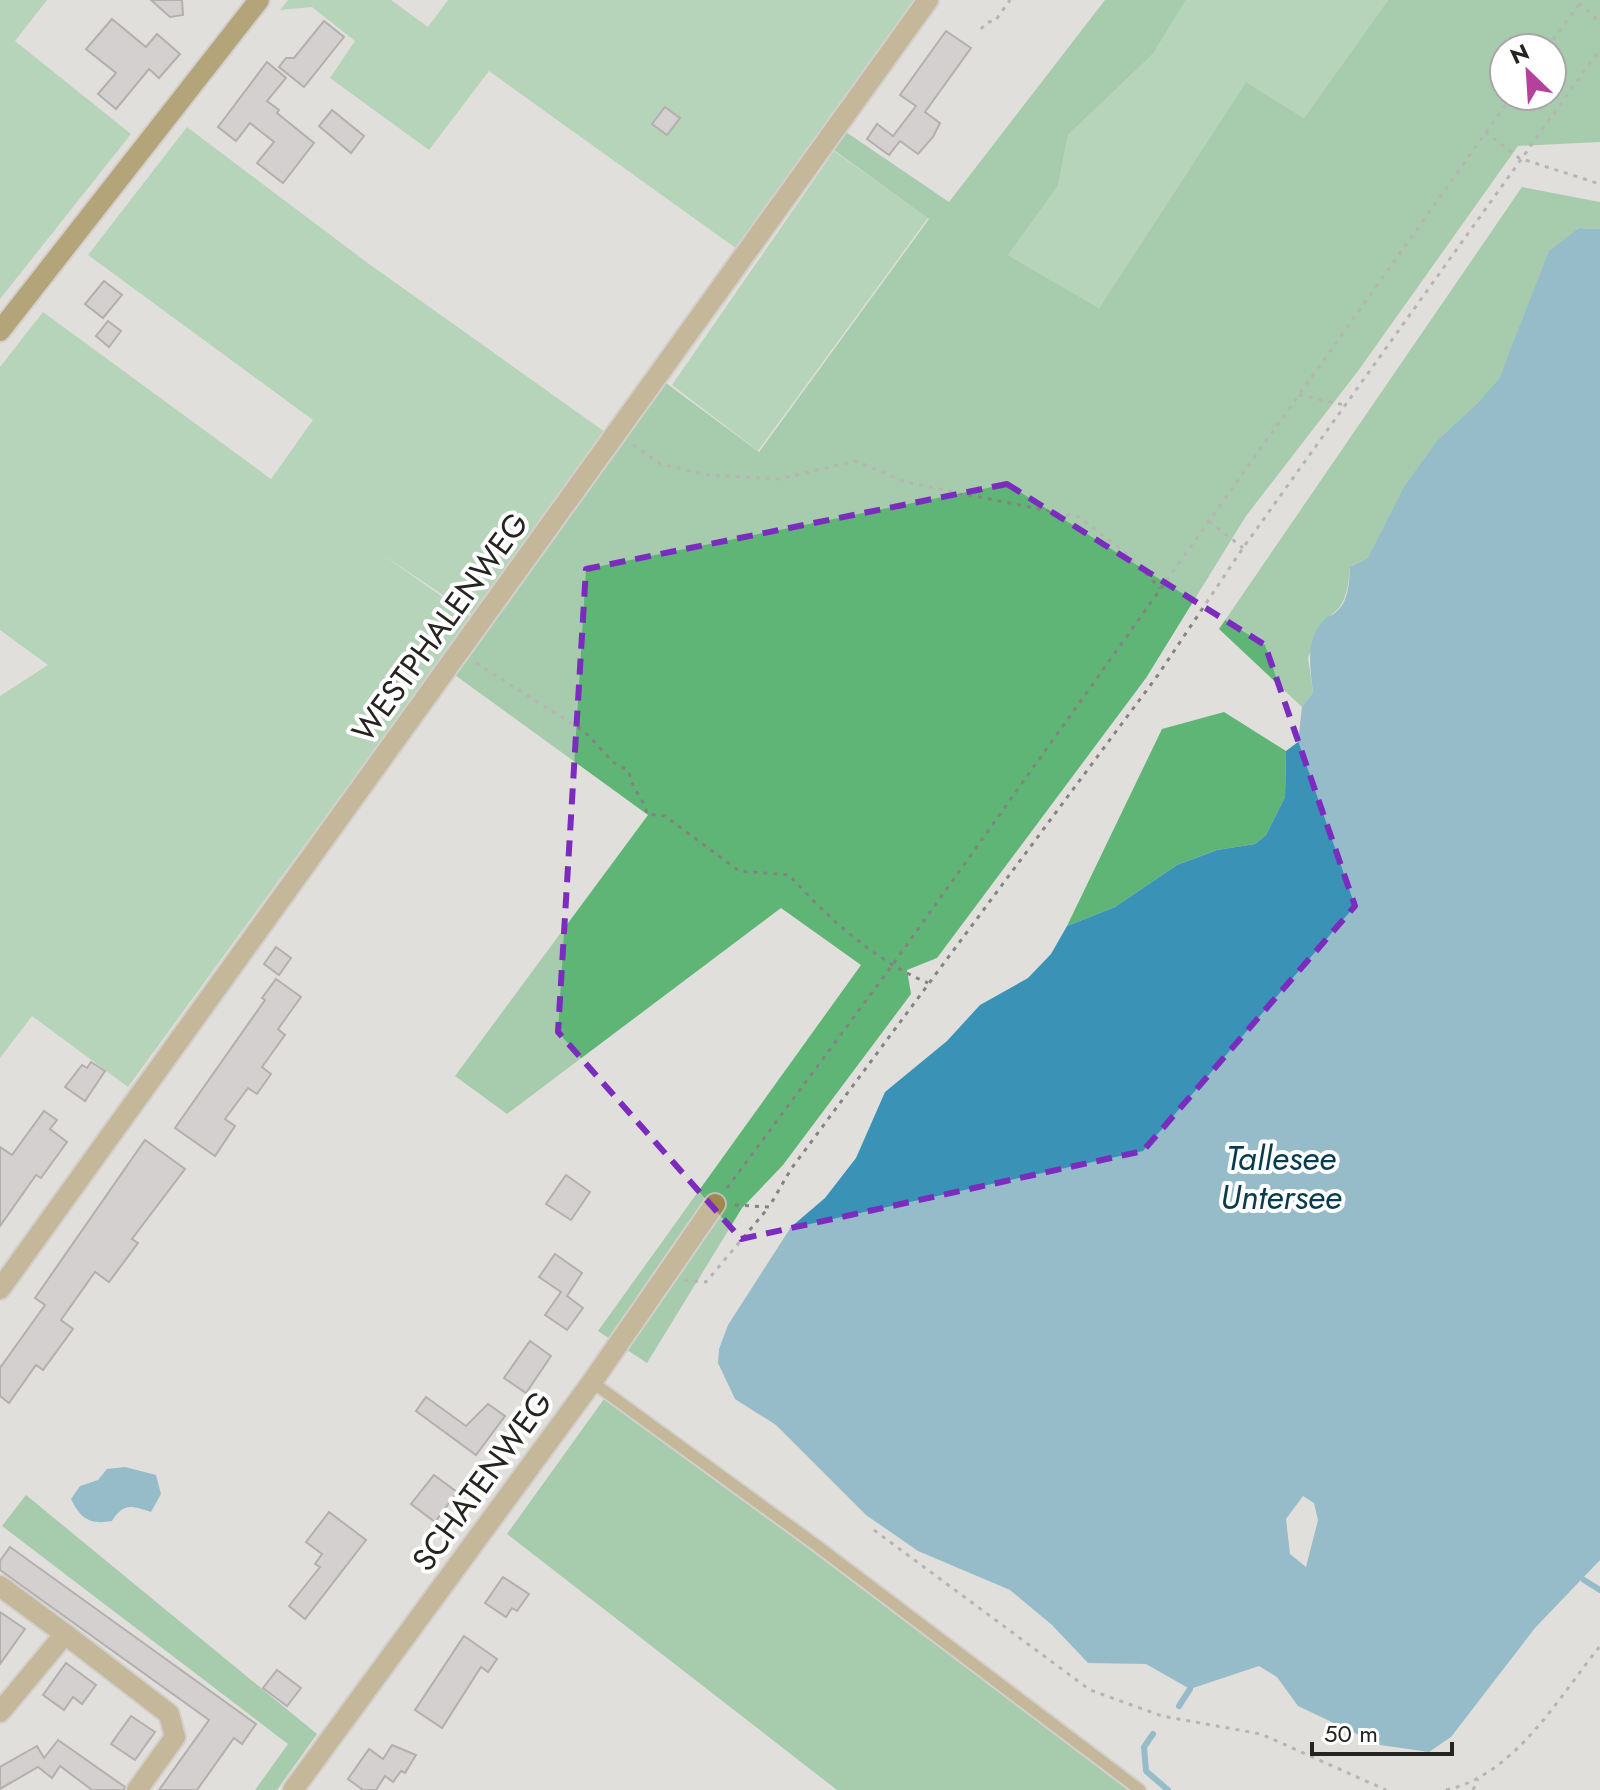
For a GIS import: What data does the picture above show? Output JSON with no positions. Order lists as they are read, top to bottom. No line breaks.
{"streets":{"street":["WESTPHALENWEG","SCHATENWEG"]},"water":["Tallesee Untersee"],"scale_bar":"50 m","north":"top left"}
